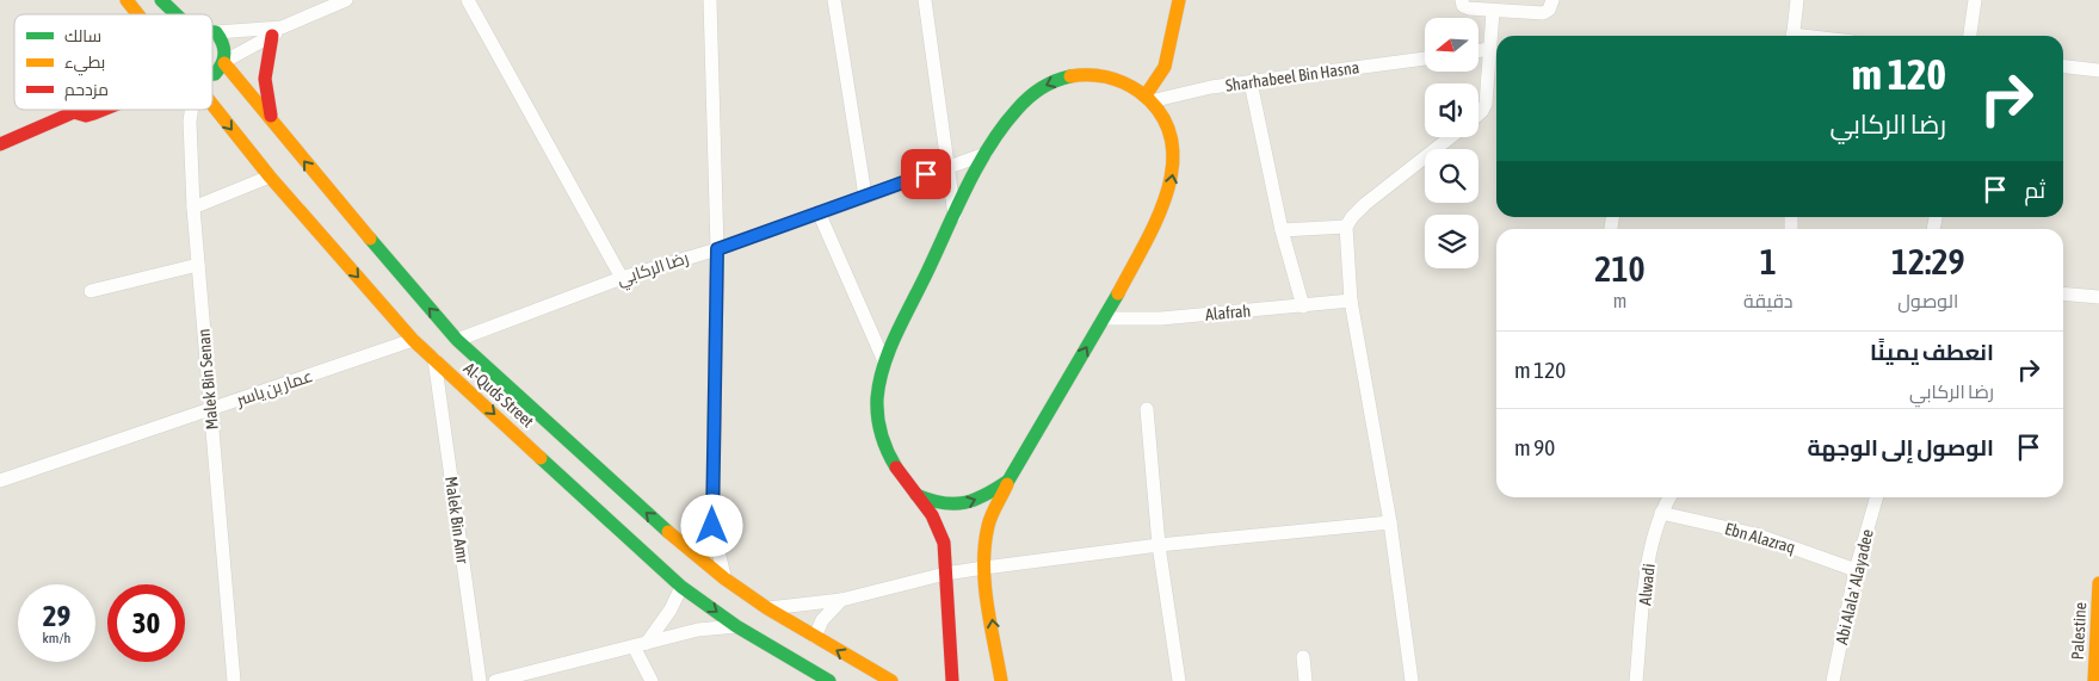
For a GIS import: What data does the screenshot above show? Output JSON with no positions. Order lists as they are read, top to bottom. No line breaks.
{"streets":{"main road":["Al-Quds Street","Palestine"],"street":["Sharhabeel Bin Hasna","رضا الركابي","Alafrah","Malek Bin Senan","عمار بن ياسر","Malek Bin Amr","Ebn Alazraq","Alwadi","Abi Alala' Alayadee"]},"crossings":[["Malek Bin Senan","عمار بن ياسر"],["عمار بن ياسر","Al-Quds Street"],["Al-Quds Street","Malek Bin Amr"],["Ebn Alazraq","Alwadi"],["Ebn Alazraq","Abi Alala' Alayadee"]],"legend":["سالك","بطيء","مزدحم"],"north":"left","page":{"turn":["120 m","رضا الركابي"],"then":"ثم","eta":["12:29","الوصول","1","دقيقة","210","m"],"list":[{"name":"انعطف يمينًا","note":"رضا الركابي","value":"120 m"},{"name":"الوصول إلى الوجهة","value":"90 m"}],"speed":"29 km/h","limit":"30"}}
